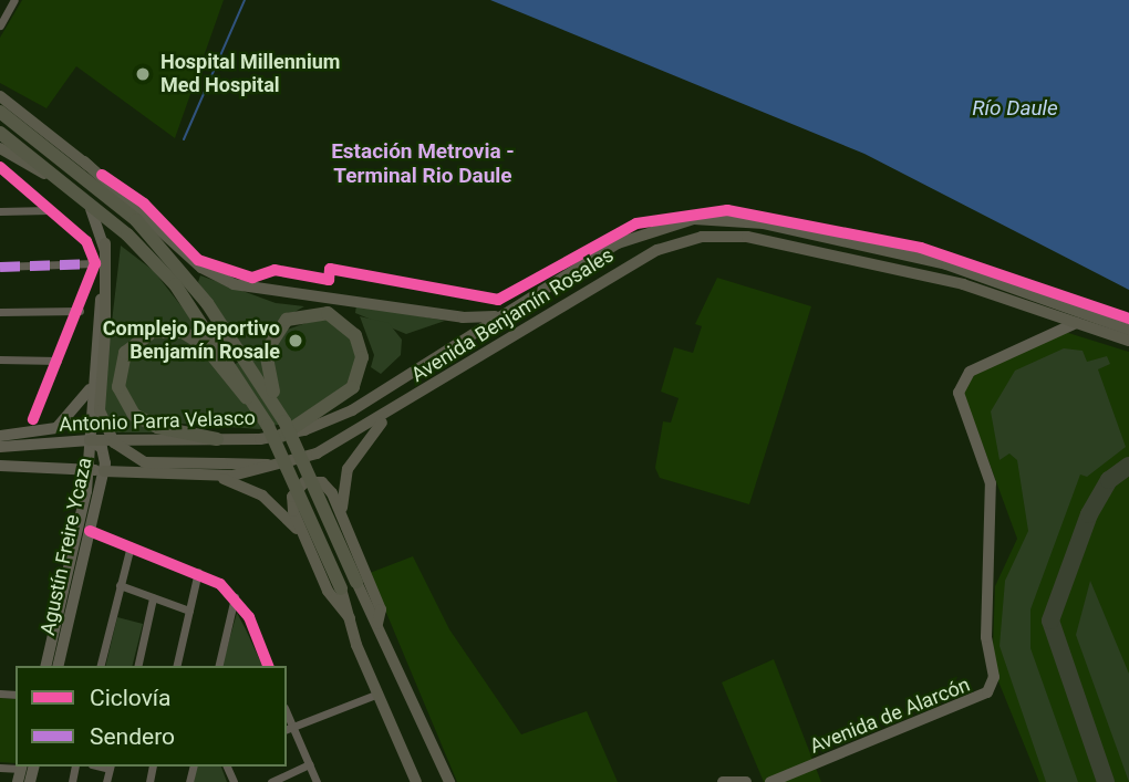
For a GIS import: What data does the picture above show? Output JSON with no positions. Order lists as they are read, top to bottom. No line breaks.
{"streets":{"main road":["Avenida Benjamín Rosales","Antonio Parra Velasco","Agustín Freire Ycaza","Avenida de Alarcón"]},"crossings":[["Avenida Benjamín Rosales","Antonio Parra Velasco"],["Avenida Benjamín Rosales","Avenida de Alarcón"],["Antonio Parra Velasco","Agustín Freire Ycaza"]],"districts":["Estación Metrovia - Terminal Rio Daule"],"water":["Río Daule"],"places":["Hospital Millennium Med Hospital","Complejo Deportivo Benjamín Rosale"],"legend":["Ciclovía","Sendero"]}
